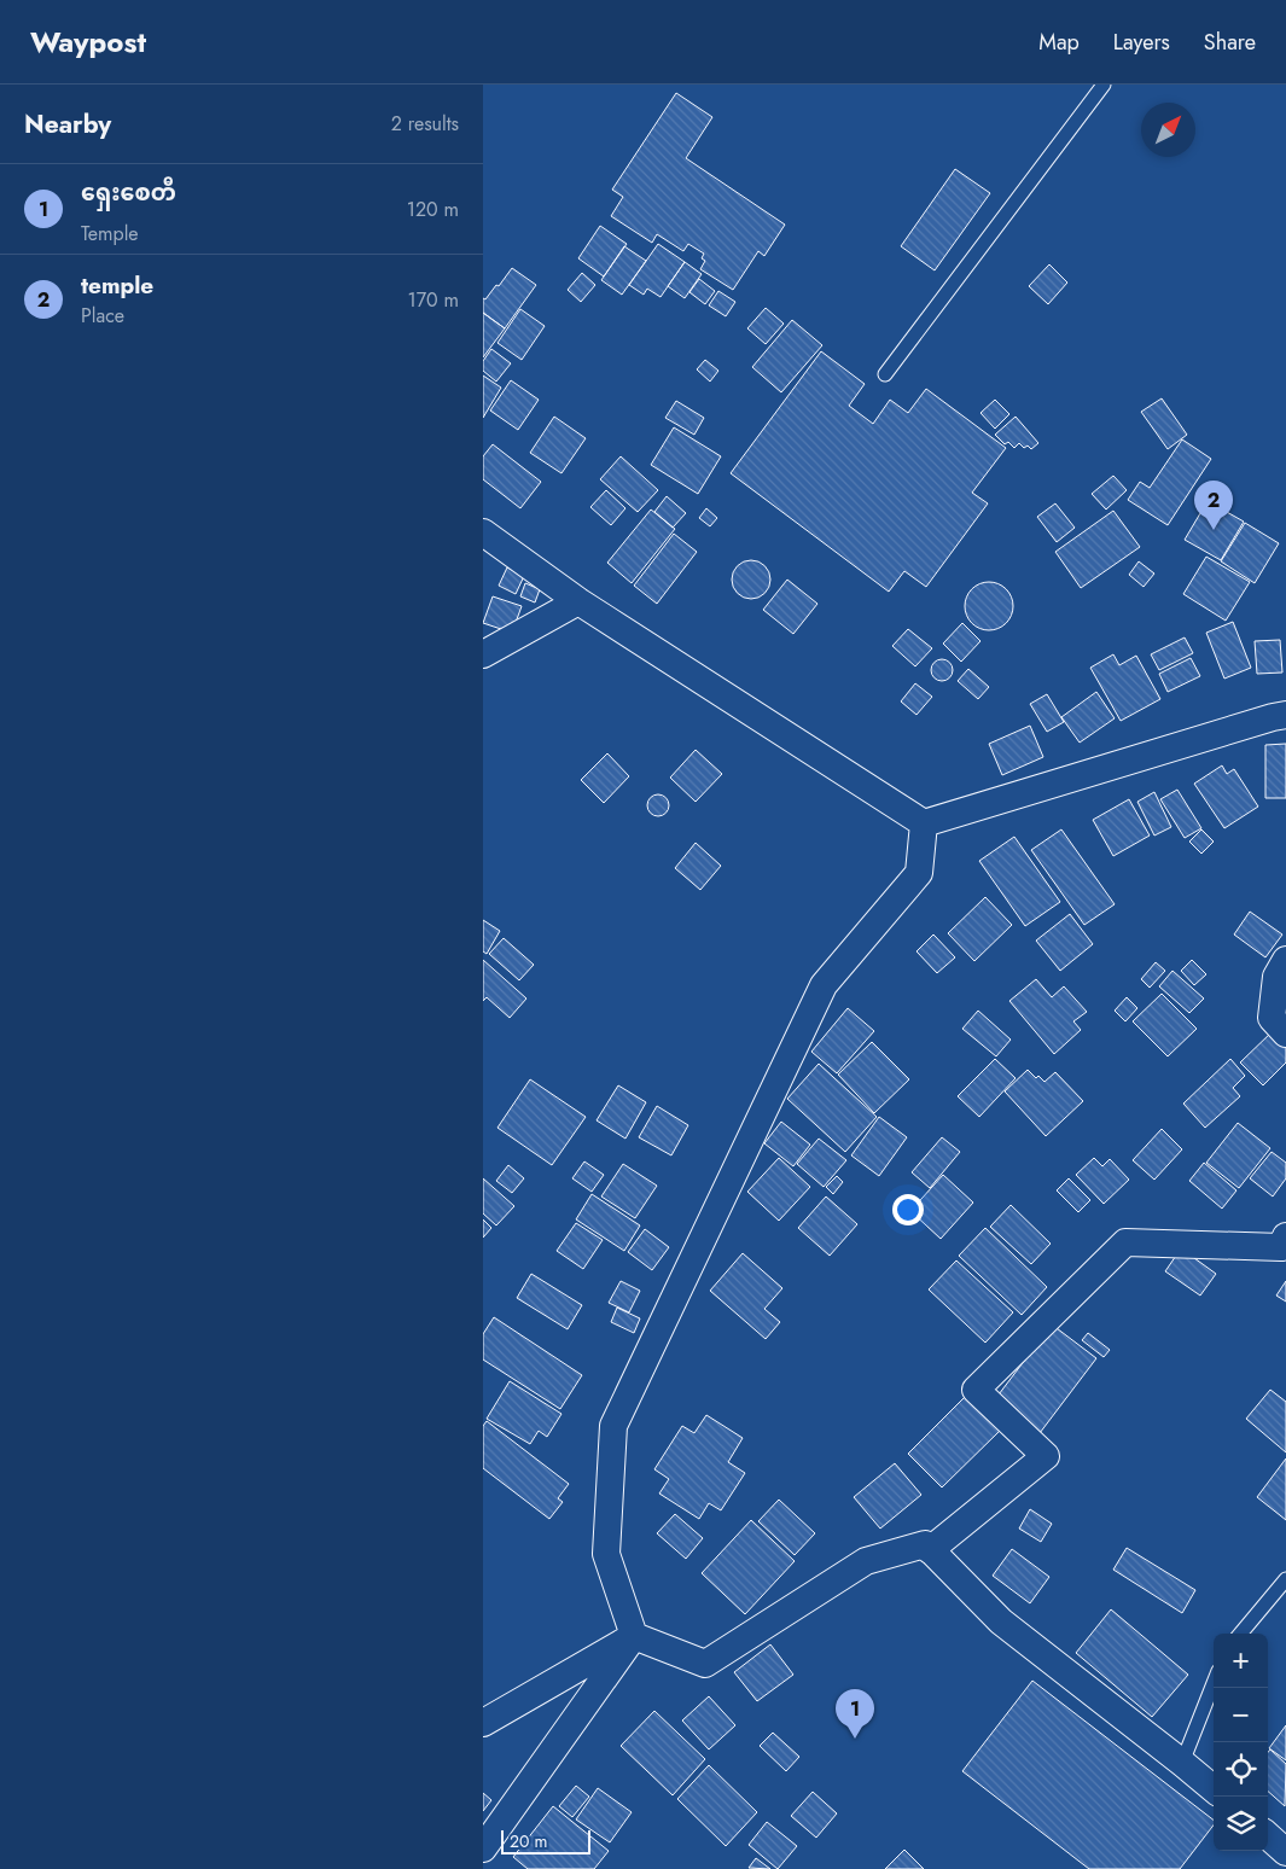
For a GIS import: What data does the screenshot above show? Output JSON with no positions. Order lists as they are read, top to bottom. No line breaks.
{"scale_bar":"20 m","north":"top right","page":{"header":"Waypost","nav":["Map","Layers","Share"],"heading":["Nearby","2 results"],"list":[{"mark":"1","name":"ရှေးစေတီ","note":"Temple","value":"120 m"},{"mark":"2","name":"temple","note":"Place","value":"170 m"}],"pins":["2","1"],"map_buttons":["+","−"],"scale":"20 m"}}
